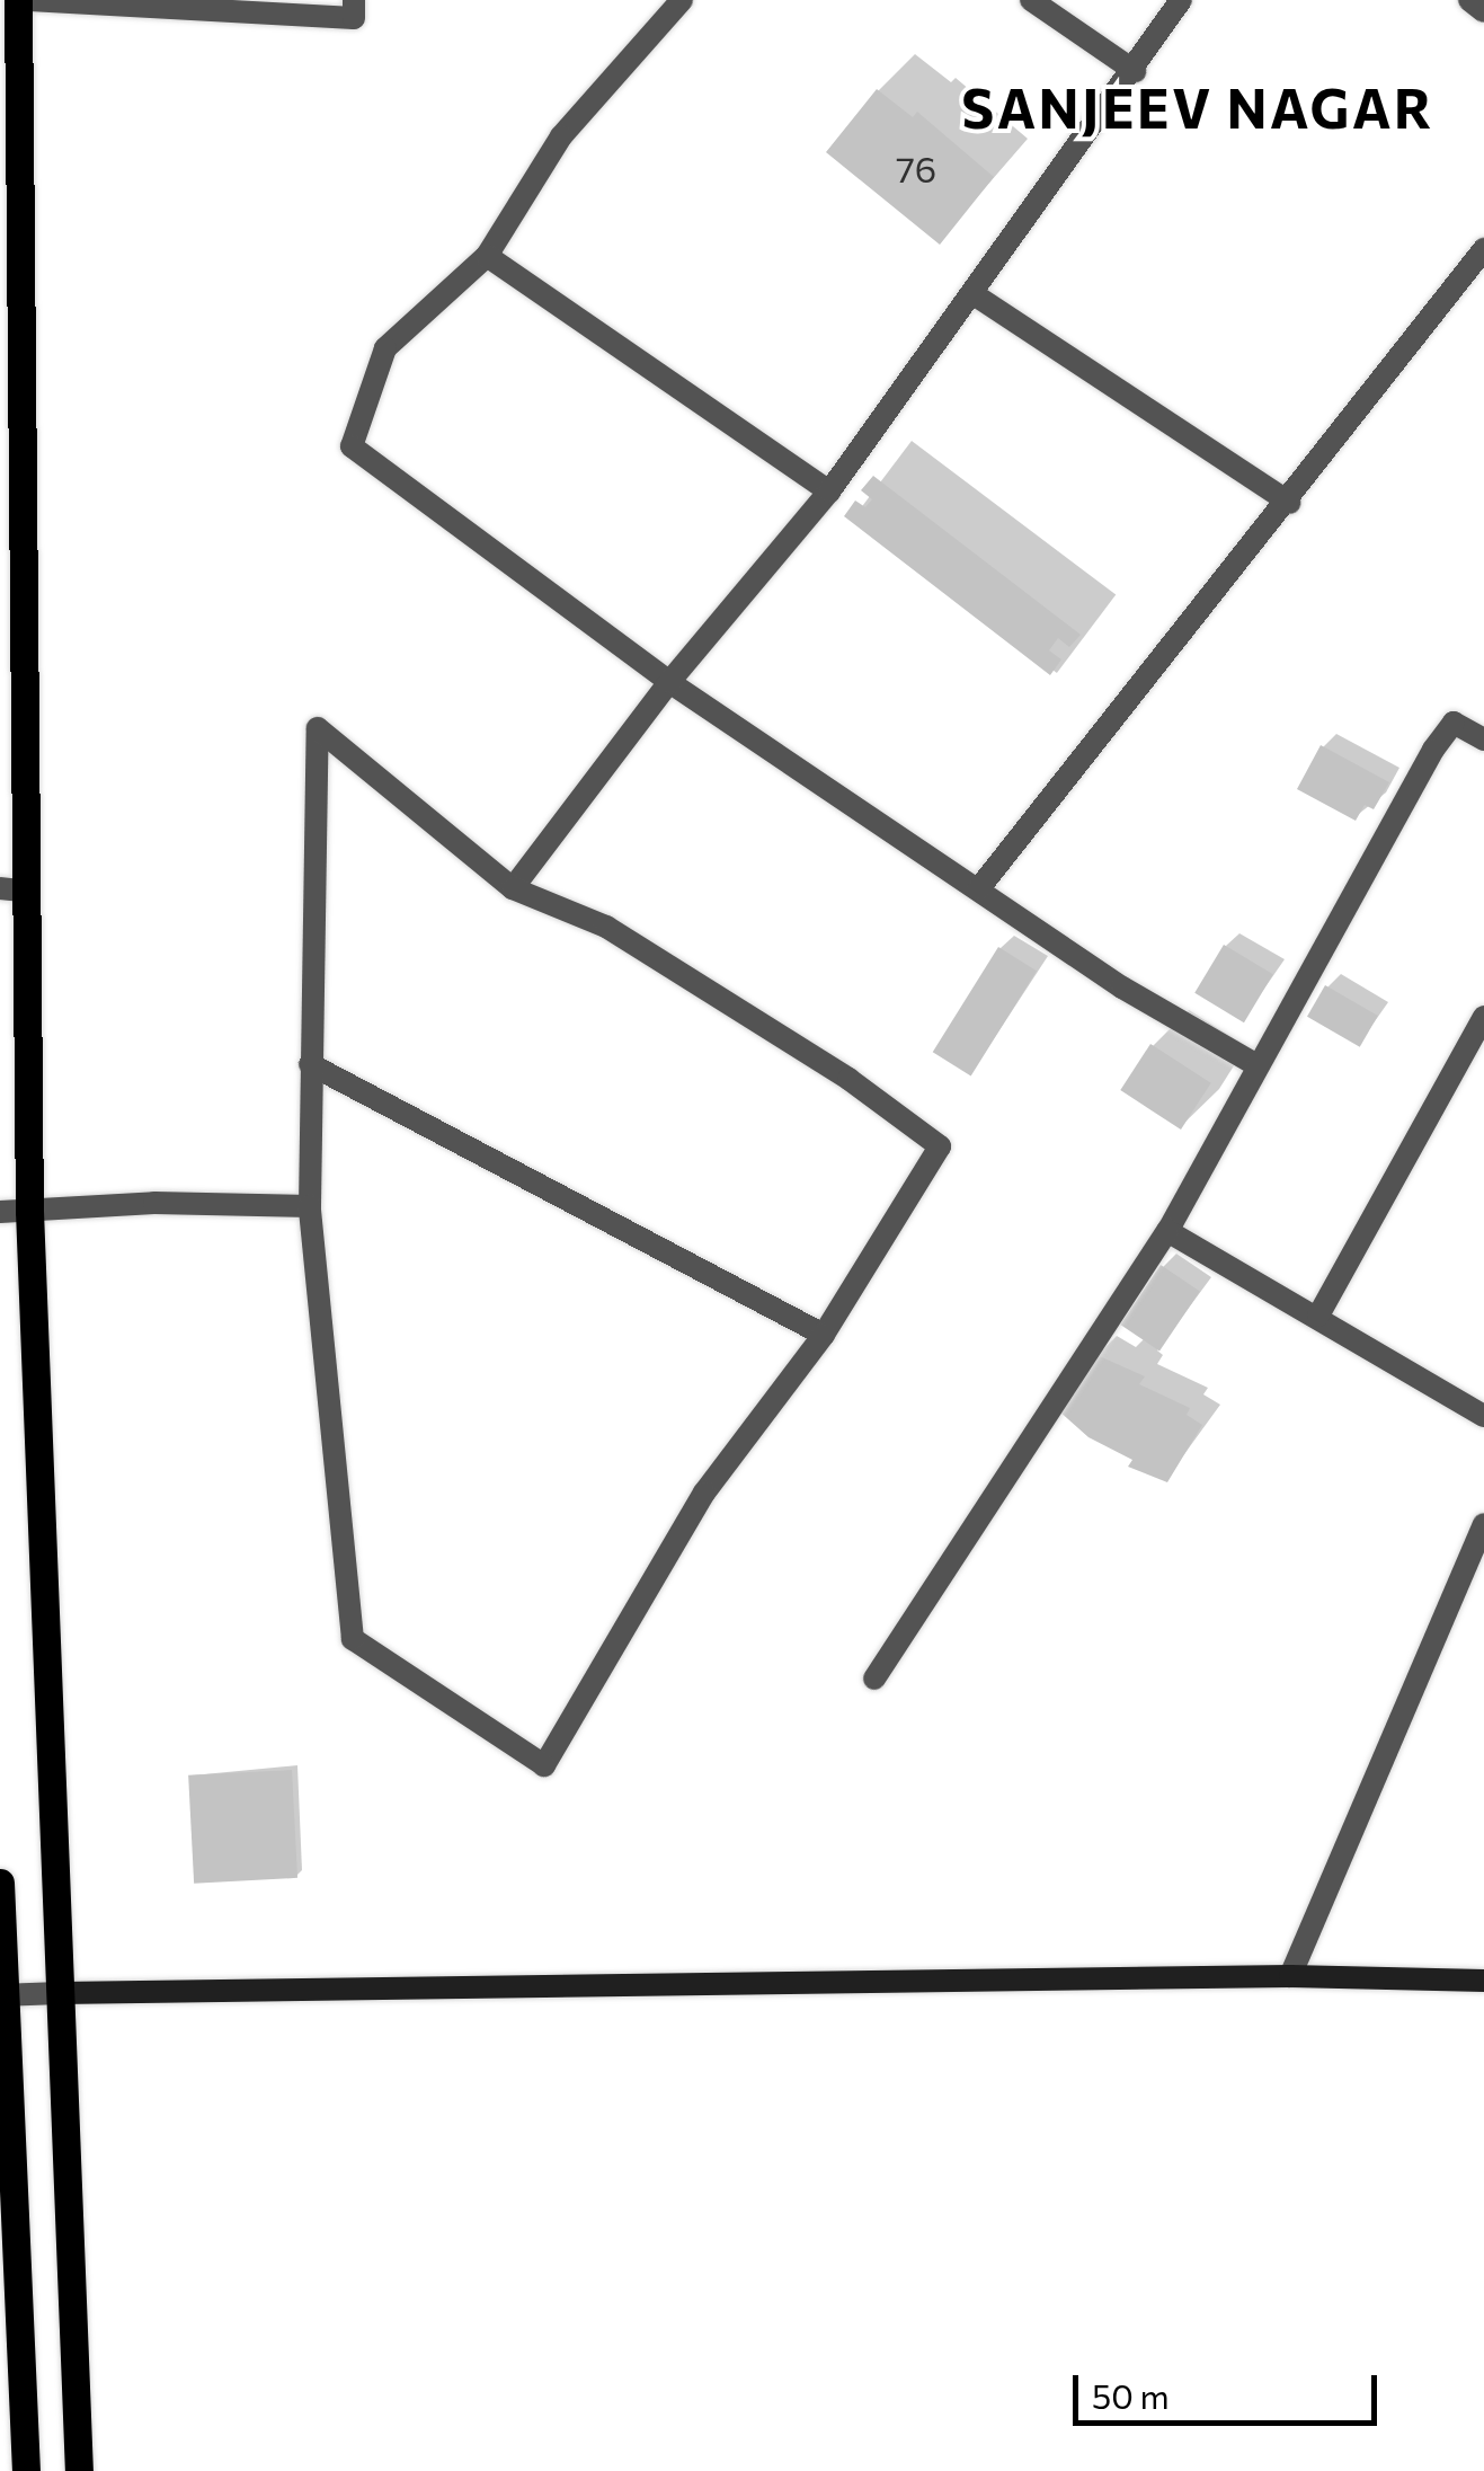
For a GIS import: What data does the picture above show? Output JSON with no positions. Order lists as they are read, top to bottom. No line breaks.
{"districts":["SANJEEV NAGAR"],"house_numbers":["76"],"scale_bar":"50 m"}
